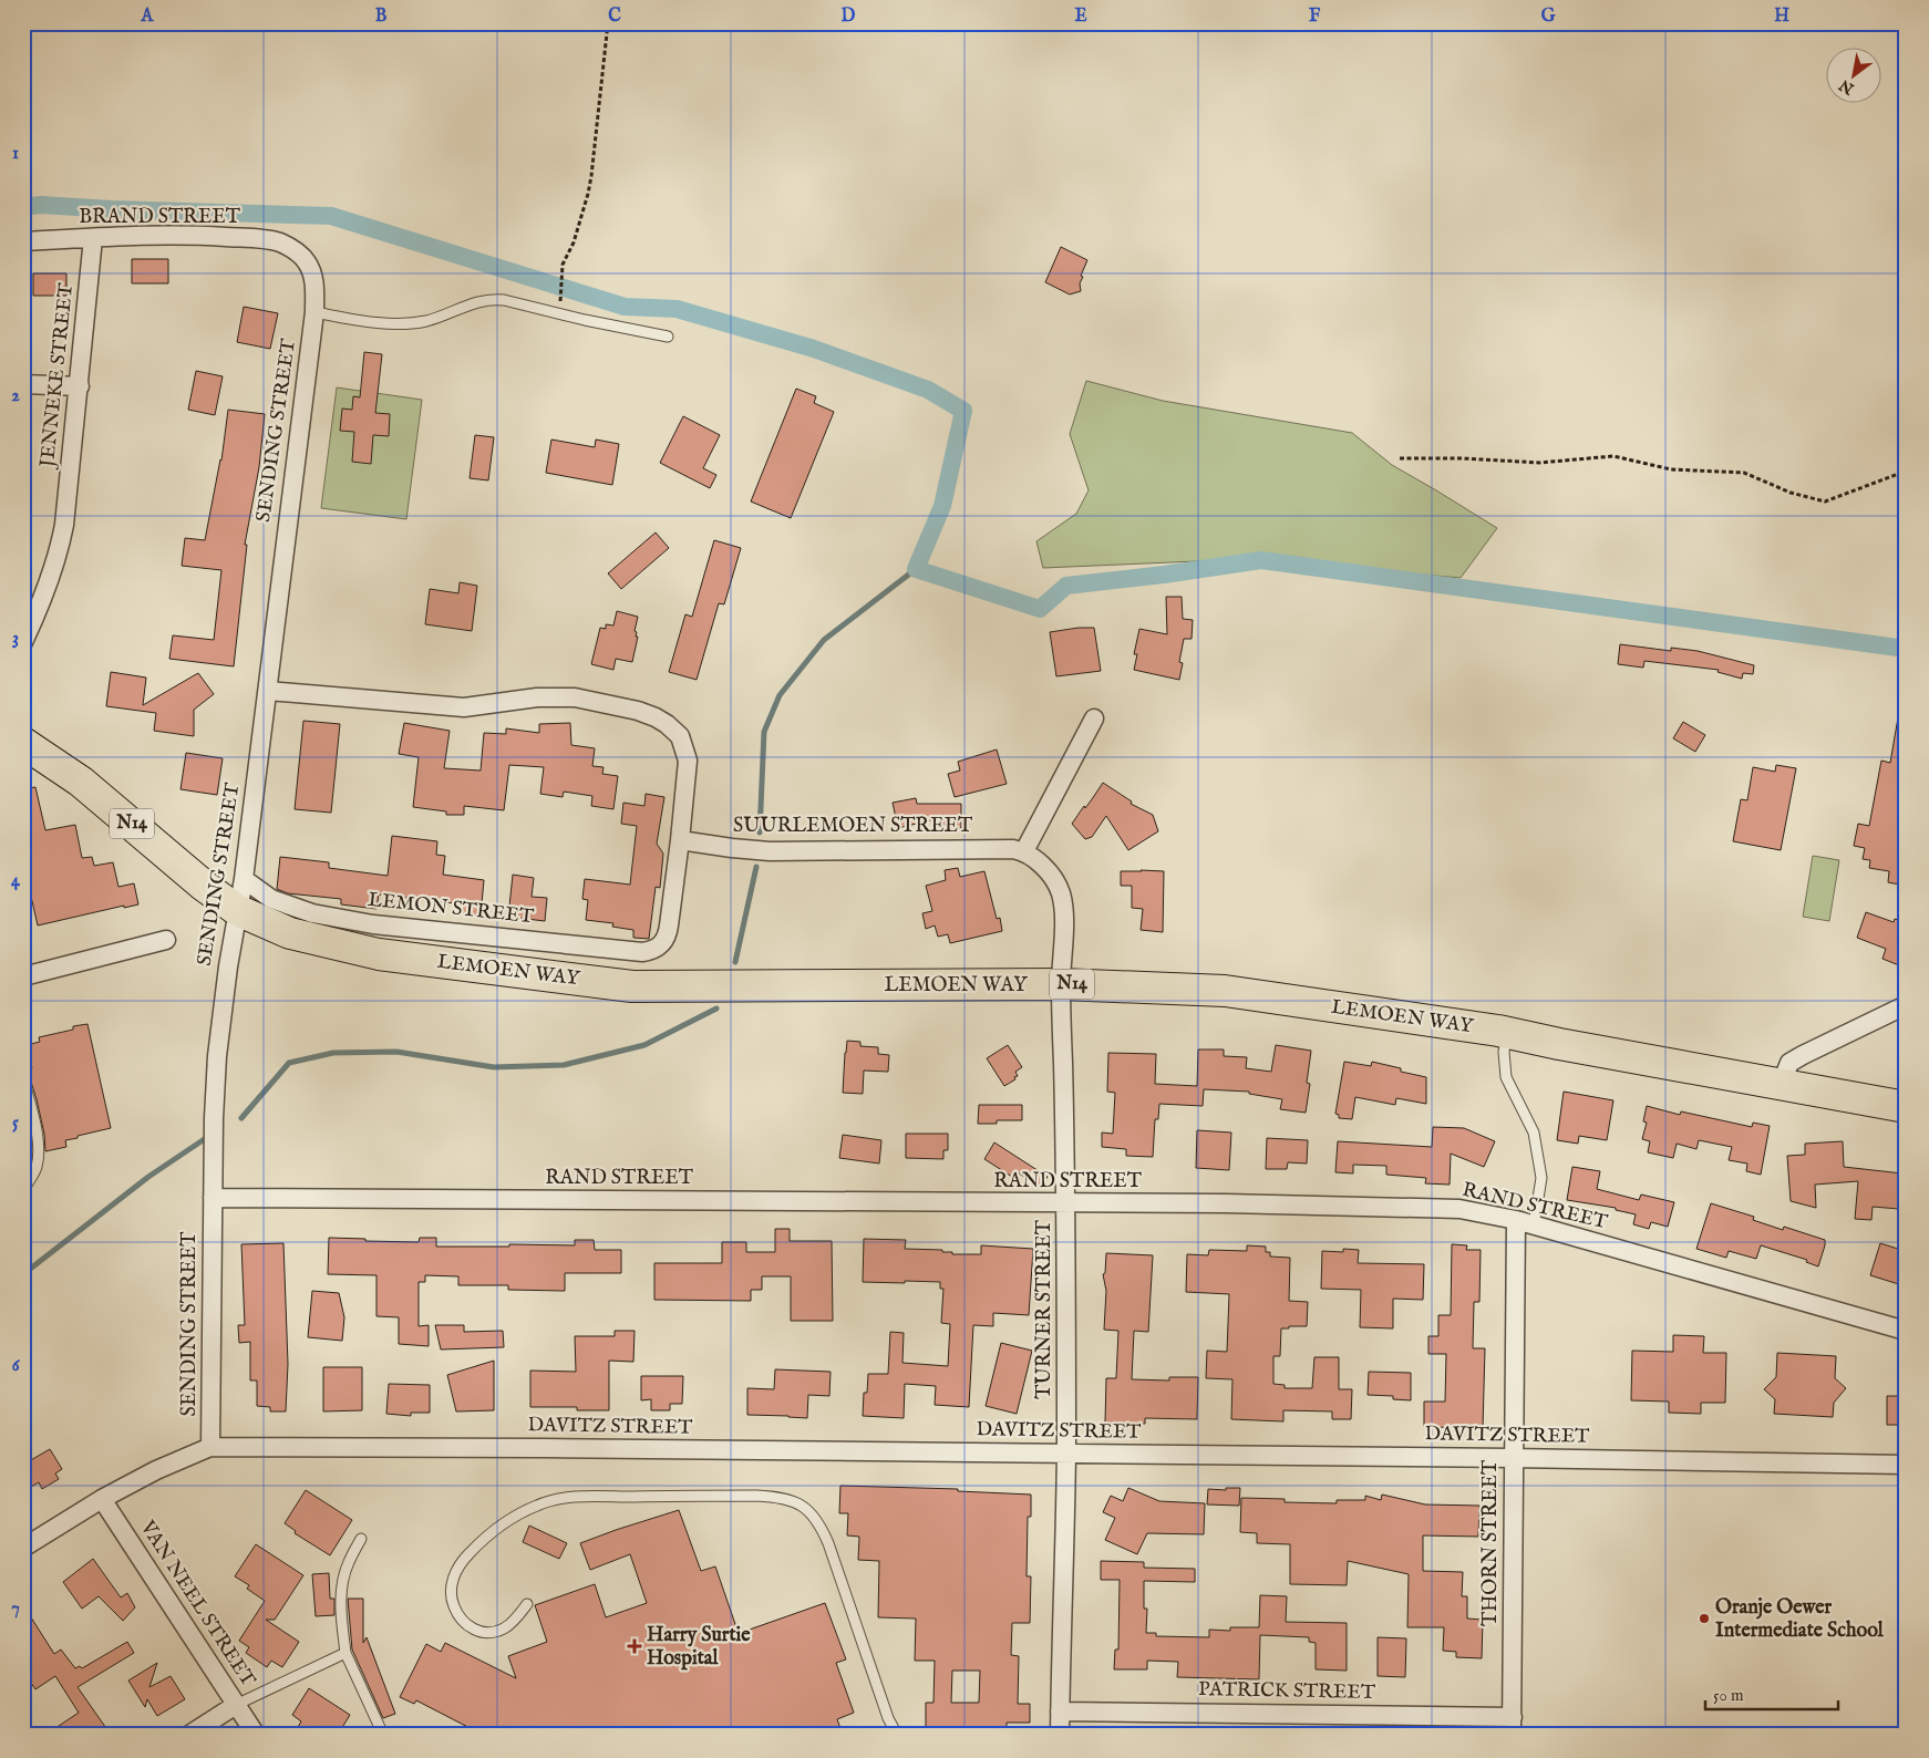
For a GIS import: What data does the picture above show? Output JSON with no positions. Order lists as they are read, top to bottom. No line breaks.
{"streets":{"highway":["N14","LEMOEN WAY"],"street":["BRAND STREET","JENNEKE STREET","SENDING STREET","SUURLEMOEN STREET","LEMON STREET","RAND STREET","TURNER STREET","DAVITZ STREET","THORN STREET","VAN NEEL STREET","PATRICK STREET"]},"crossings":[["BRAND STREET","JENNEKE STREET"],["BRAND STREET","SENDING STREET"],["SENDING STREET","N14"],["SENDING STREET","LEMON STREET"],["SENDING STREET","LEMOEN WAY"],["SENDING STREET","RAND STREET"],["SENDING STREET","DAVITZ STREET"],["N14","LEMOEN WAY"],["SUURLEMOEN STREET","LEMON STREET"],["LEMOEN WAY","TURNER STREET"],["RAND STREET","TURNER STREET"],["RAND STREET","THORN STREET"],["TURNER STREET","DAVITZ STREET"],["TURNER STREET","PATRICK STREET"],["DAVITZ STREET","THORN STREET"],["THORN STREET","PATRICK STREET"]],"places":{"other":["Oranje Oewer Intermediate School"],"health":["Harry Surtie Hospital"]},"scale_bar":"50 m","north":"bottom left","grid":{"columns":["A","B","C","D","E","F","G","H"],"rows":["1","2","3","4","5","6","7"]}}
